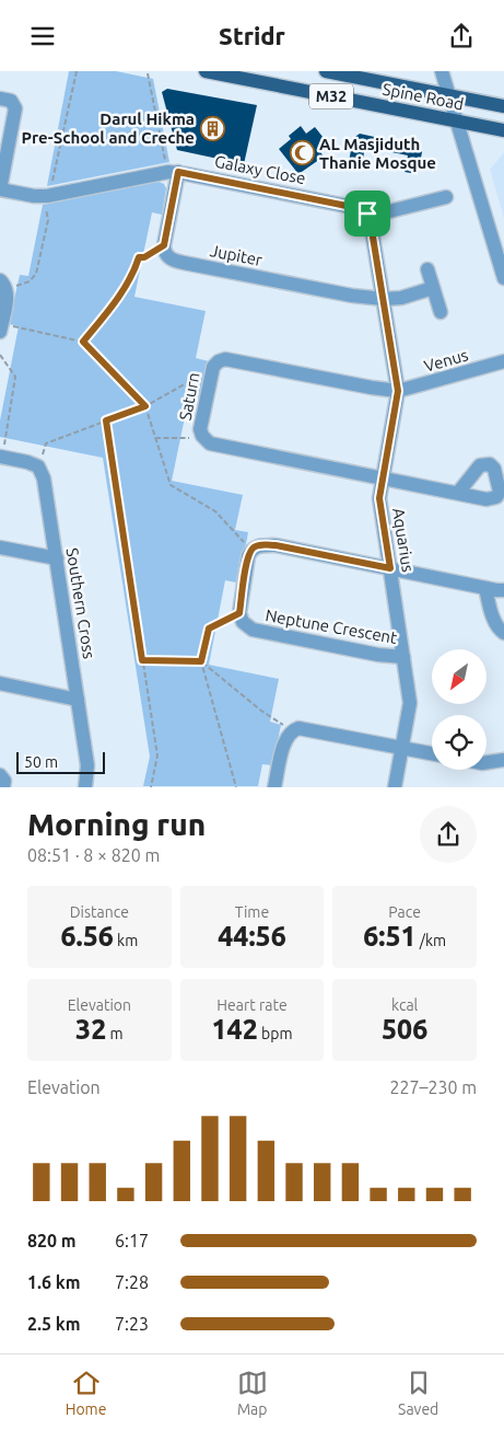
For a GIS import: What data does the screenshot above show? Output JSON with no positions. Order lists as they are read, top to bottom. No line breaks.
{"streets":{"main road":["M32","Spine Road"],"street":["Galaxy Close","Jupiter","Venus","Saturn","Aquarius","Southern Cross","Neptune Crescent"]},"crossings":[["Galaxy Close","Aquarius"],["Jupiter","Aquarius"],["Venus","Saturn"],["Venus","Aquarius"],["Saturn","Aquarius"],["Aquarius","Neptune Crescent"]],"places":{"building":["Darul Hikma Pre-School and Creche"],"mosque":["AL Masjiduth Thanie Mosque"]},"scale_bar":"50 m","north":"bottom left","page":{"header":"Stridr","scale":"50 m","heading":["Morning run","08:51 · 8 × 820 m"],"stats":[["Distance","6.56 km"],["Time","44:56"],["Pace","6:51 /km"],["Elevation","32 m"],["Heart rate","142 bpm"],["kcal","506"]],"chart":["Elevation","227–230 m"],"list":[{"name":"820 m","note":"6:17"},{"name":"1.6 km","note":"7:28"},{"name":"2.5 km","note":"7:23"}],"tabs":["Home","Map","Saved"]}}
